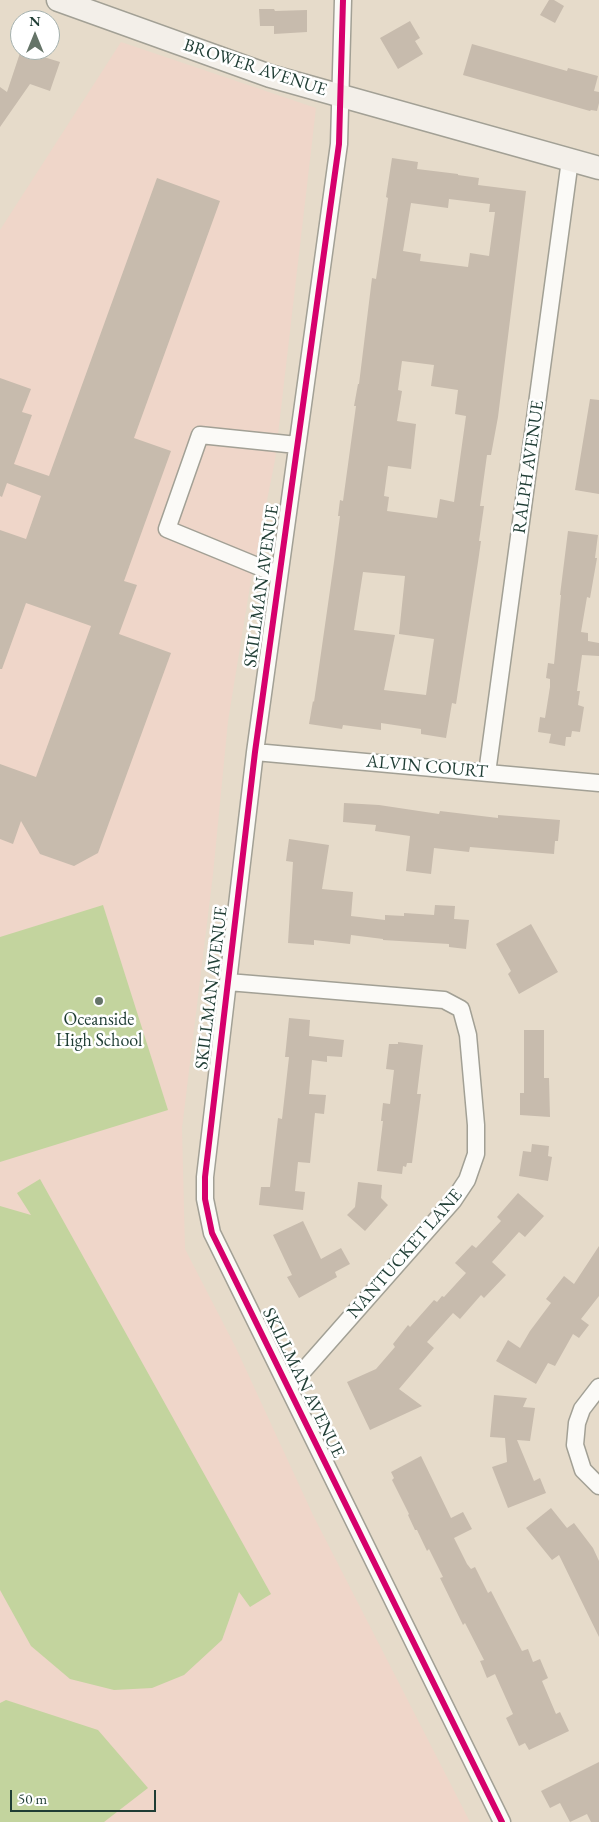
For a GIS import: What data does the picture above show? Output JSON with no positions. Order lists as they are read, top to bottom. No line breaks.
{"streets":{"main road":["BROWER AVENUE"],"street":["RALPH AVENUE","SKILLMAN AVENUE","ALVIN COURT","NANTUCKET LANE"]},"crossings":[["BROWER AVENUE","RALPH AVENUE"],["BROWER AVENUE","SKILLMAN AVENUE"],["RALPH AVENUE","ALVIN COURT"],["SKILLMAN AVENUE","ALVIN COURT"],["SKILLMAN AVENUE","NANTUCKET LANE"]],"places":["Oceanside High School"],"scale_bar":"50 m","north":"top"}
